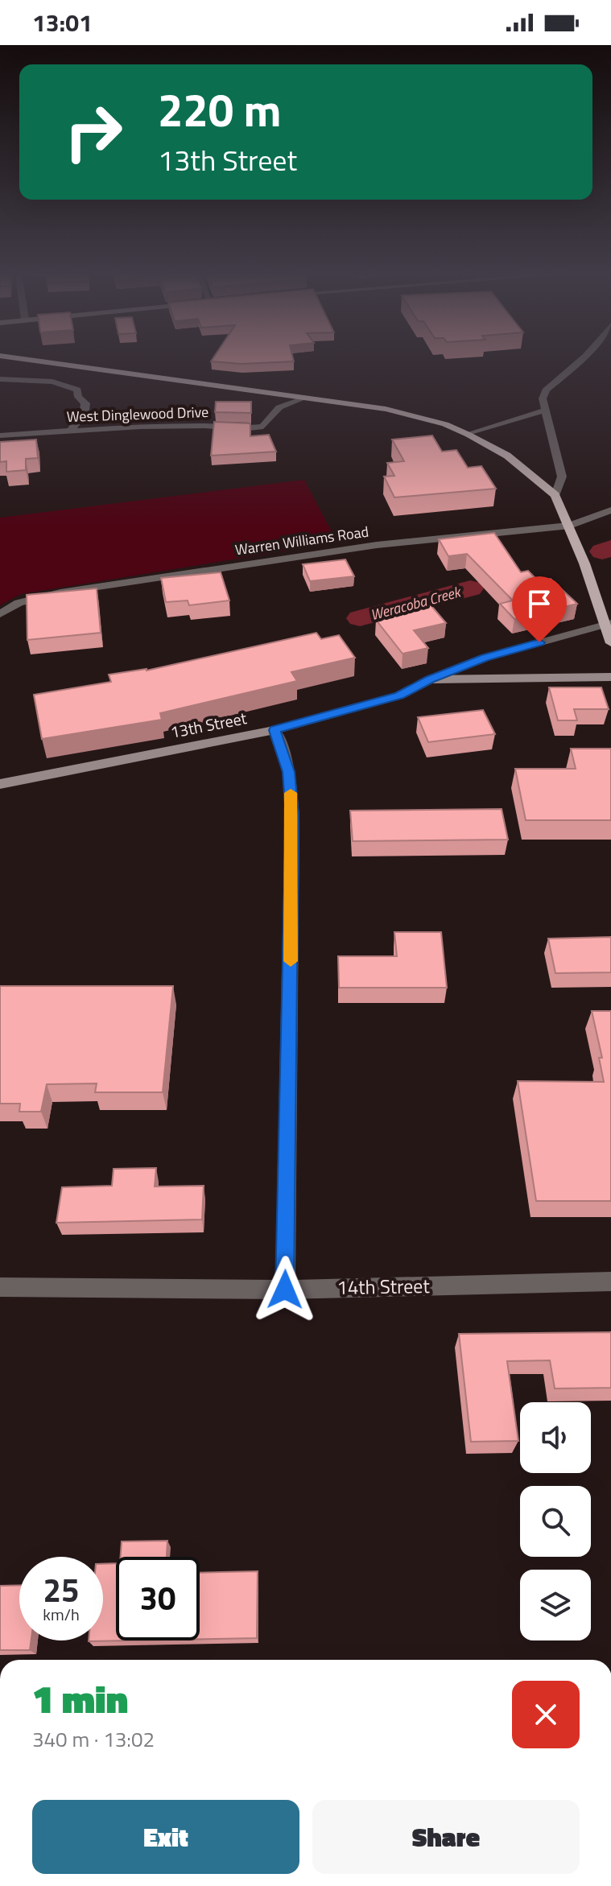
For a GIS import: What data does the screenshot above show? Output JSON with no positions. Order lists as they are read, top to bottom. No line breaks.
{"streets":{"main road":["13th Street"],"street":["West Dinglewood Drive","Warren Williams Road","14th Street"]},"water":["Weracoba Creek"],"page":{"status":"13:01","turn":["220 m","13th Street"],"speed":"25 km/h","limit":"30","heading":["1 min","340 m · 13:02"],"buttons":["Exit","Share"]}}
